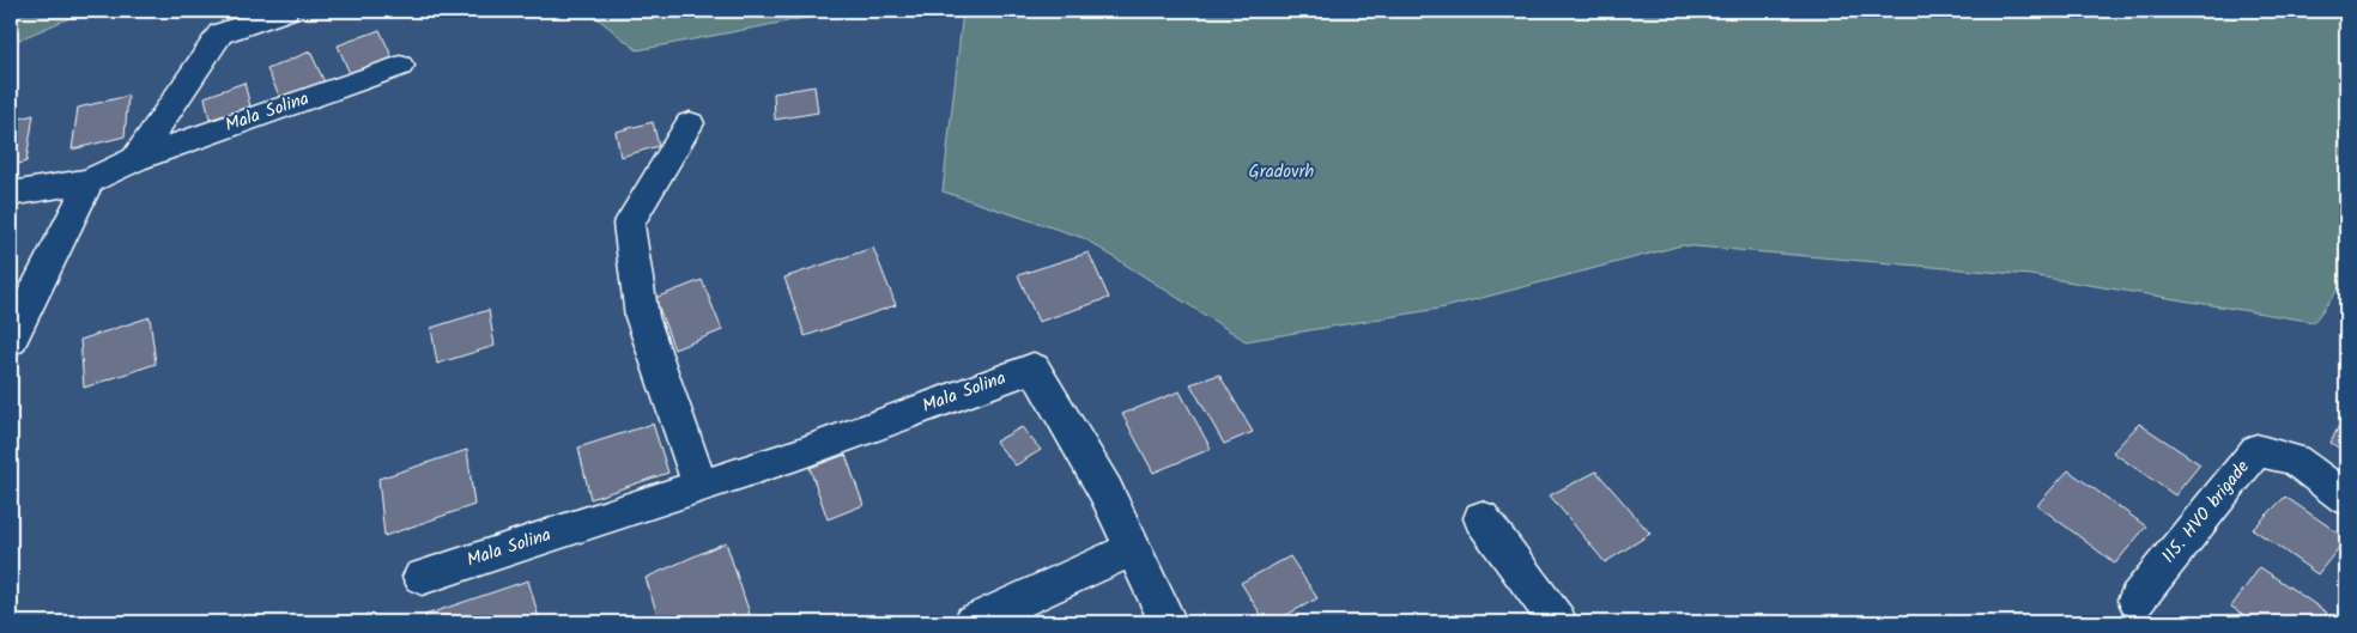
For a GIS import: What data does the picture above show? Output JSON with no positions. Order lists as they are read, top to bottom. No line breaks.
{"streets":{"street":["Mala Solina","115. HVO brigade"]},"parks":["Gradovrh"]}
